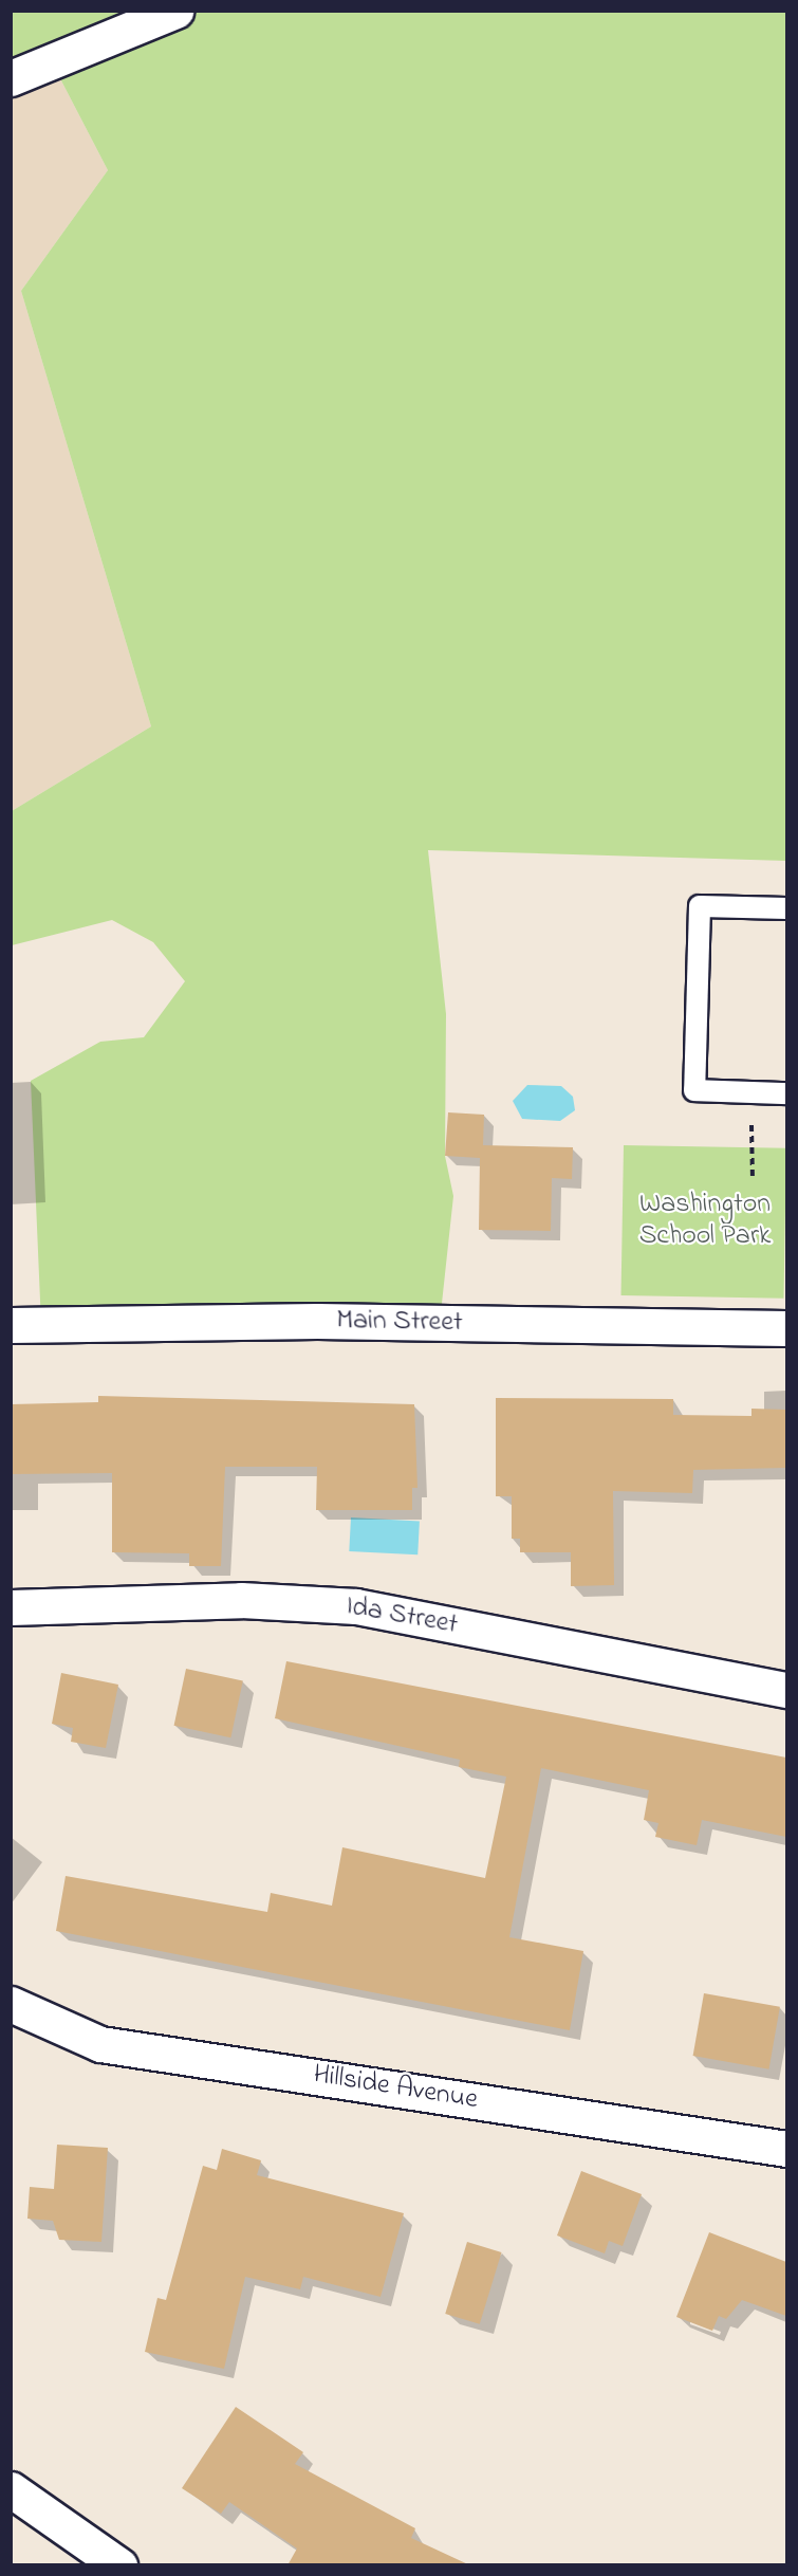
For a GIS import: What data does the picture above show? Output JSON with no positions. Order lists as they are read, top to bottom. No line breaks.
{"streets":{"street":["Main Street","Ida Street","Hillside Avenue"]},"parks":["Washington School Park"]}
